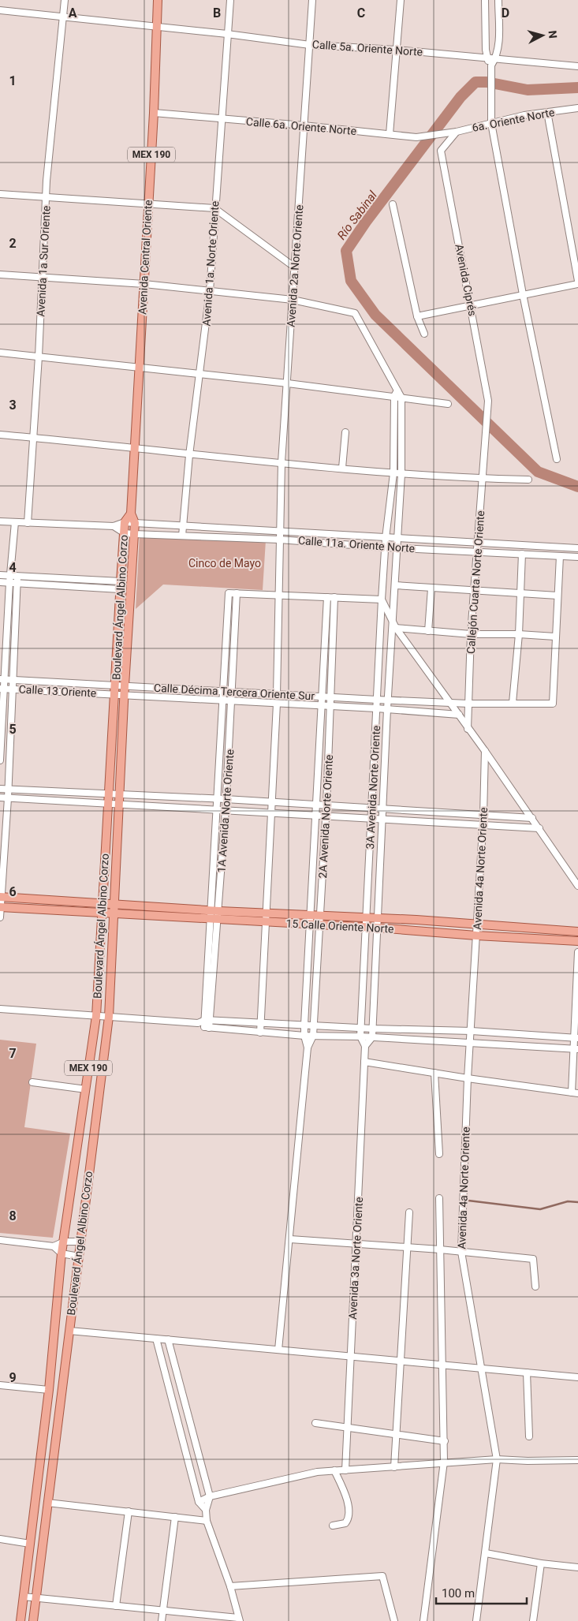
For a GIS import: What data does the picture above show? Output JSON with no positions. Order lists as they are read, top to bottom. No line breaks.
{"streets":{"main road":["MEX 190","Avenida Central Oriente","Boulevard Ángel Albino Corzo","15 Calle Oriente Norte"],"street":["Calle 5a. Oriente Norte","6a. Oriente Norte","Calle 6a. Oriente Norte","Avenida 1a Sur Oriente","Avenida 1a. Norte Oriente","Avenida 2a Norte Oriente","Avenida Ciprés","Calle 11a. Oriente Norte","Callejón Cuarta Norte Oriente","Calle 13 Oriente","Calle Décima Tercera Oriente Sur","3A Avenida Norte Oriente","1A Avenida Norte Oriente","2A Avenida Norte Oriente","Avenida 4a Norte Oriente","Avenida 3a Norte Oriente"]},"crossings":[["Calle 5a. Oriente Norte","Avenida Central Oriente"],["Calle 5a. Oriente Norte","Avenida 1a Sur Oriente"],["Calle 5a. Oriente Norte","Avenida 1a. Norte Oriente"],["Calle 5a. Oriente Norte","Avenida 2a Norte Oriente"],["6a. Oriente Norte","Calle 6a. Oriente Norte"],["6a. Oriente Norte","Avenida Ciprés"],["Calle 6a. Oriente Norte","Avenida Central Oriente"],["Calle 6a. Oriente Norte","Avenida 1a. Norte Oriente"],["Calle 6a. Oriente Norte","Avenida 2a Norte Oriente"],["Avenida Central Oriente","Boulevard Ángel Albino Corzo"],["Avenida 1a. Norte Oriente","Calle 11a. Oriente Norte"],["Avenida 2a Norte Oriente","Calle 11a. Oriente Norte"],["Avenida 2a Norte Oriente","Calle Décima Tercera Oriente Sur"],["Avenida Ciprés","Callejón Cuarta Norte Oriente"],["Calle 11a. Oriente Norte","Callejón Cuarta Norte Oriente"],["Calle 11a. Oriente Norte","Boulevard Ángel Albino Corzo"],["Calle 11a. Oriente Norte","3A Avenida Norte Oriente"],["Callejón Cuarta Norte Oriente","Calle Décima Tercera Oriente Sur"],["Boulevard Ángel Albino Corzo","Calle 13 Oriente"],["Boulevard Ángel Albino Corzo","Calle Décima Tercera Oriente Sur"],["Boulevard Ángel Albino Corzo","15 Calle Oriente Norte"],["Calle 13 Oriente","Calle Décima Tercera Oriente Sur"],["Calle Décima Tercera Oriente Sur","3A Avenida Norte Oriente"],["Calle Décima Tercera Oriente Sur","1A Avenida Norte Oriente"],["Calle Décima Tercera Oriente Sur","2A Avenida Norte Oriente"],["3A Avenida Norte Oriente","15 Calle Oriente Norte"],["3A Avenida Norte Oriente","Avenida 3a Norte Oriente"],["1A Avenida Norte Oriente","15 Calle Oriente Norte"],["2A Avenida Norte Oriente","15 Calle Oriente Norte"],["Avenida 4a Norte Oriente","15 Calle Oriente Norte"]],"water":["Río Sabinal"],"parks":["Cinco de Mayo"],"scale_bar":"100 m","north":"right","grid":{"columns":["A","B","C","D"],"rows":["1","2","3","4","5","6","7","8","9"]}}
